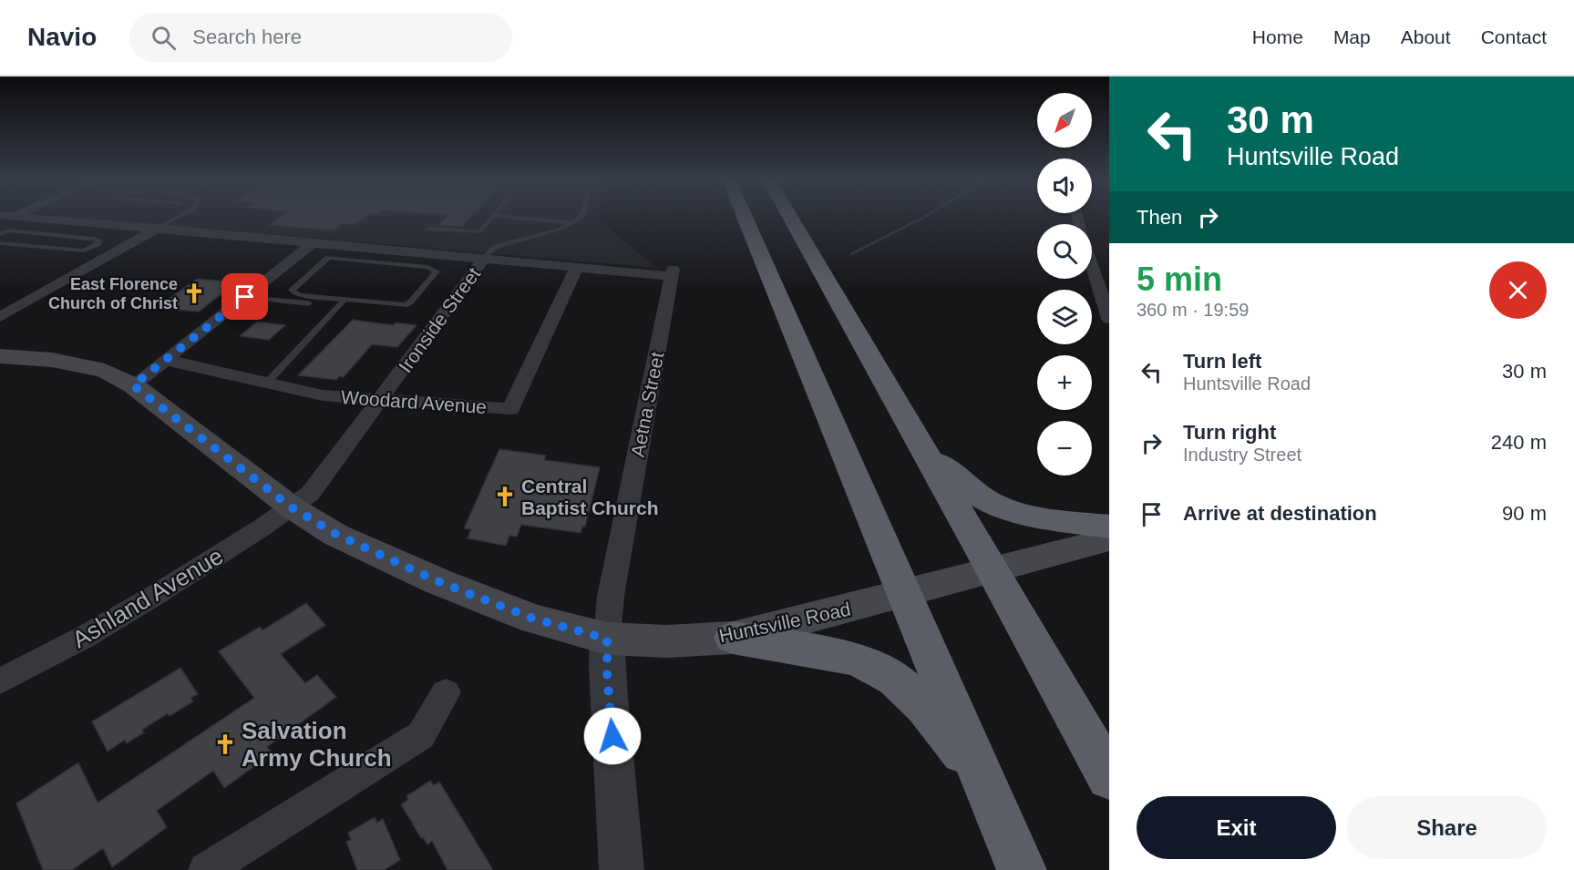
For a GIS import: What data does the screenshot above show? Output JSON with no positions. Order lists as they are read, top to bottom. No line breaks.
{"streets":{"main road":["Huntsville Road"],"street":["Ironside Street","Woodard Avenue","Aetna Street","Ashland Avenue"]},"crossings":[["Ironside Street","Woodard Avenue"],["Ironside Street","Ashland Avenue"],["Ironside Street","Huntsville Road"],["Woodard Avenue","Aetna Street"],["Aetna Street","Huntsville Road"],["Ashland Avenue","Huntsville Road"]],"places":{"church":["East Florence Church of Christ","Central Baptist Church","Salvation Army Church"]},"north":"bottom left","page":{"header":"Navio","search":"Search here","nav":["Home","Map","About","Contact"],"turn":["30 m","Huntsville Road"],"map_buttons":["+","−"],"then":"Then","heading":["5 min","360 m · 19:59"],"list":[{"name":"Turn left","note":"Huntsville Road","value":"30 m"},{"name":"Turn right","note":"Industry Street","value":"240 m"},{"name":"Arrive at destination","value":"90 m"}],"buttons":["Exit","Share"]}}
